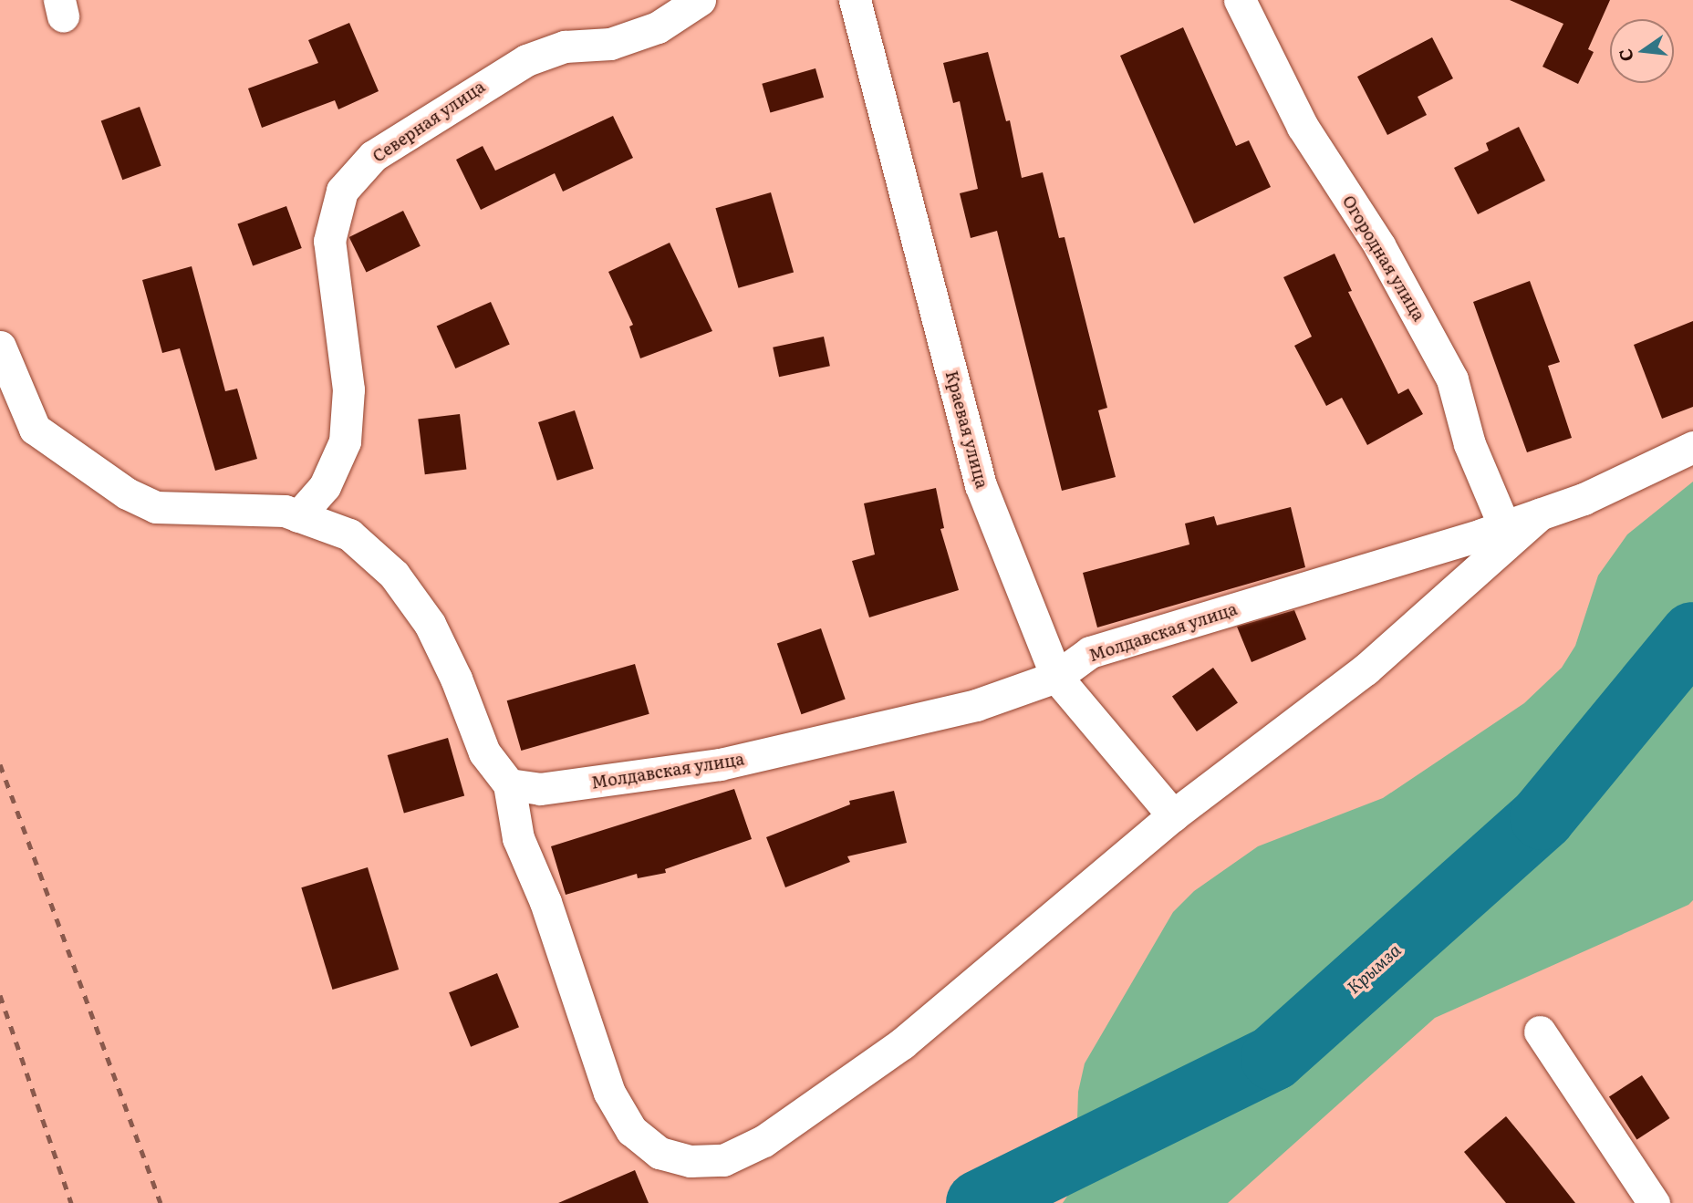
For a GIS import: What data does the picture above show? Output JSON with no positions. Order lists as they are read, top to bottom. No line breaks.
{"streets":{"street":["Северная улица","Огородная улица","Краевая улица","Молдавская улица"]},"crossings":[["Огородная улица","Молдавская улица"],["Краевая улица","Молдавская улица"]],"water":["Крымза"],"north":"left"}
